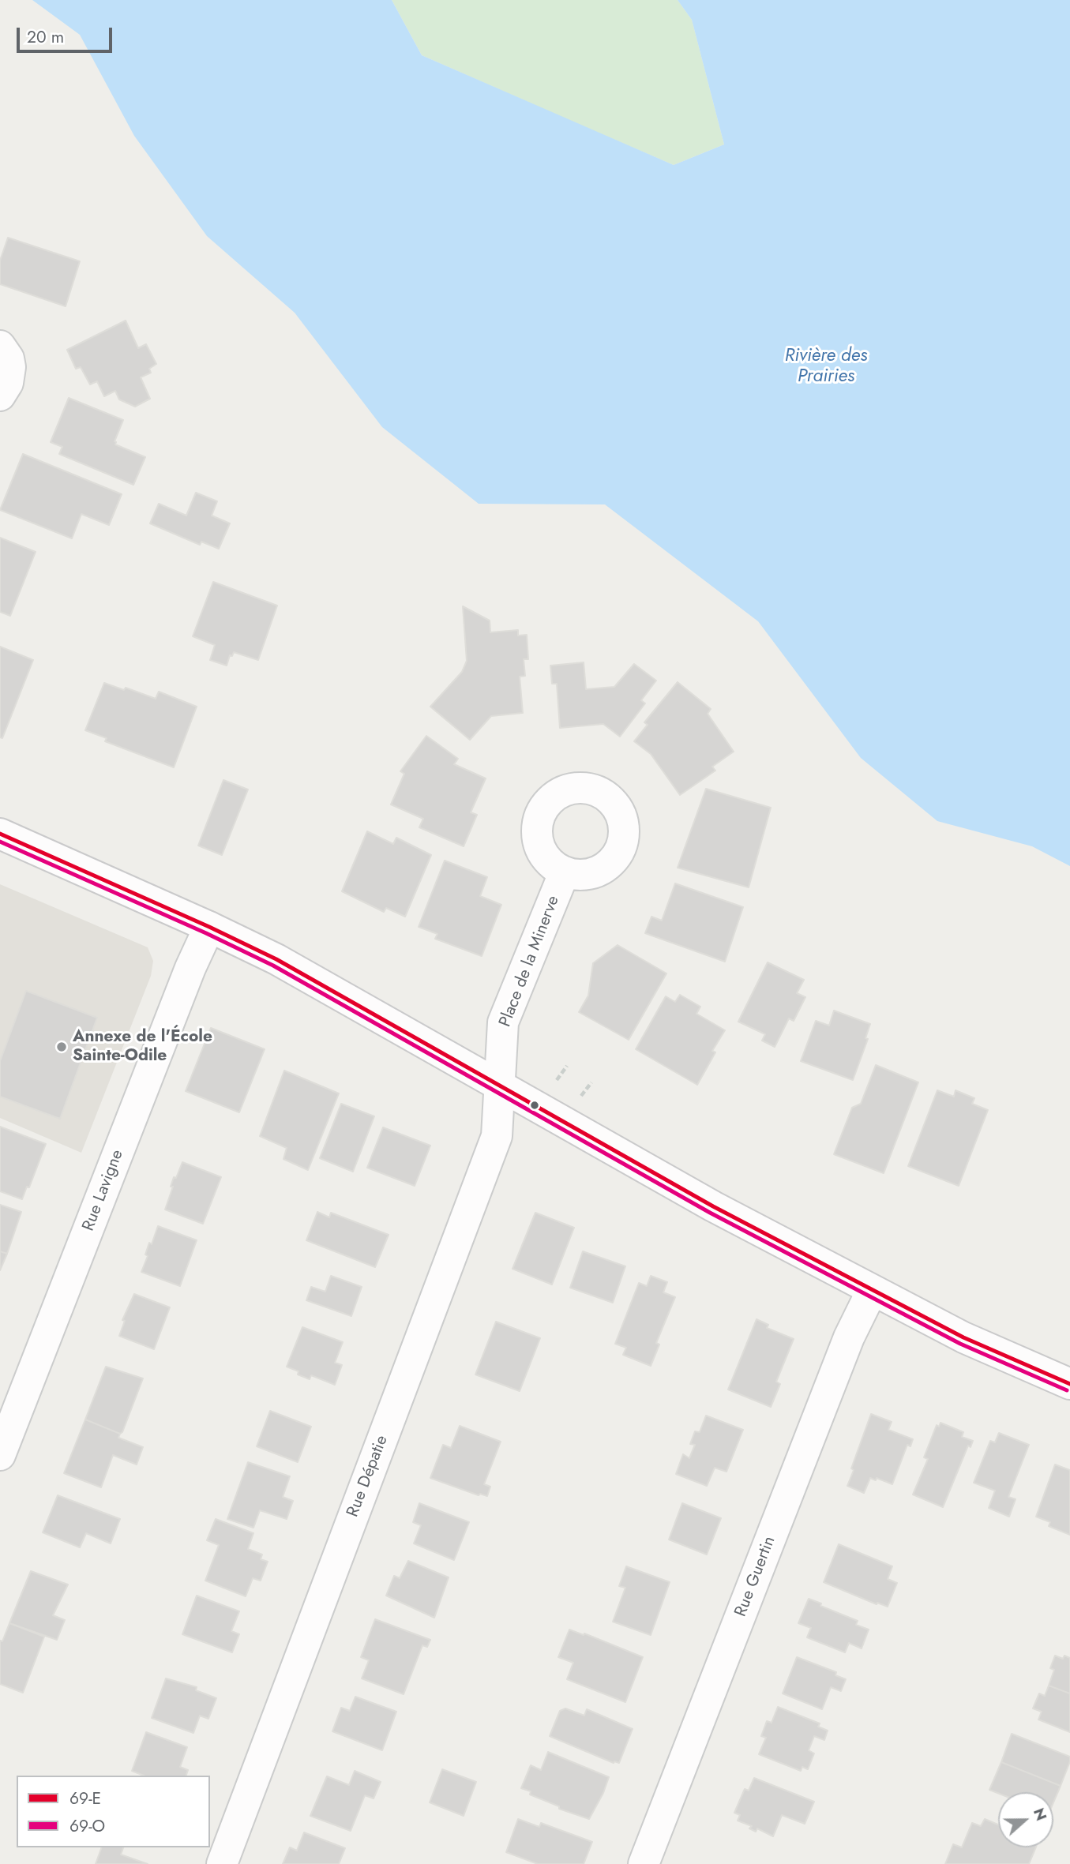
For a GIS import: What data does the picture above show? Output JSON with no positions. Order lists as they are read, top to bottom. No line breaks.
{"streets":{"street":["Place de la Minerve","Rue Lavigne","Rue Dépatie","Rue Guertin"]},"crossings":[["Place de la Minerve","Rue Dépatie"]],"water":["Rivière des Prairies"],"places":["Annexe de l'École Sainte-Odile"],"lines":["transit line 69-E","transit line 69-O"],"legend":["69-E","69-O"],"scale_bar":"20 m","north":"right"}
